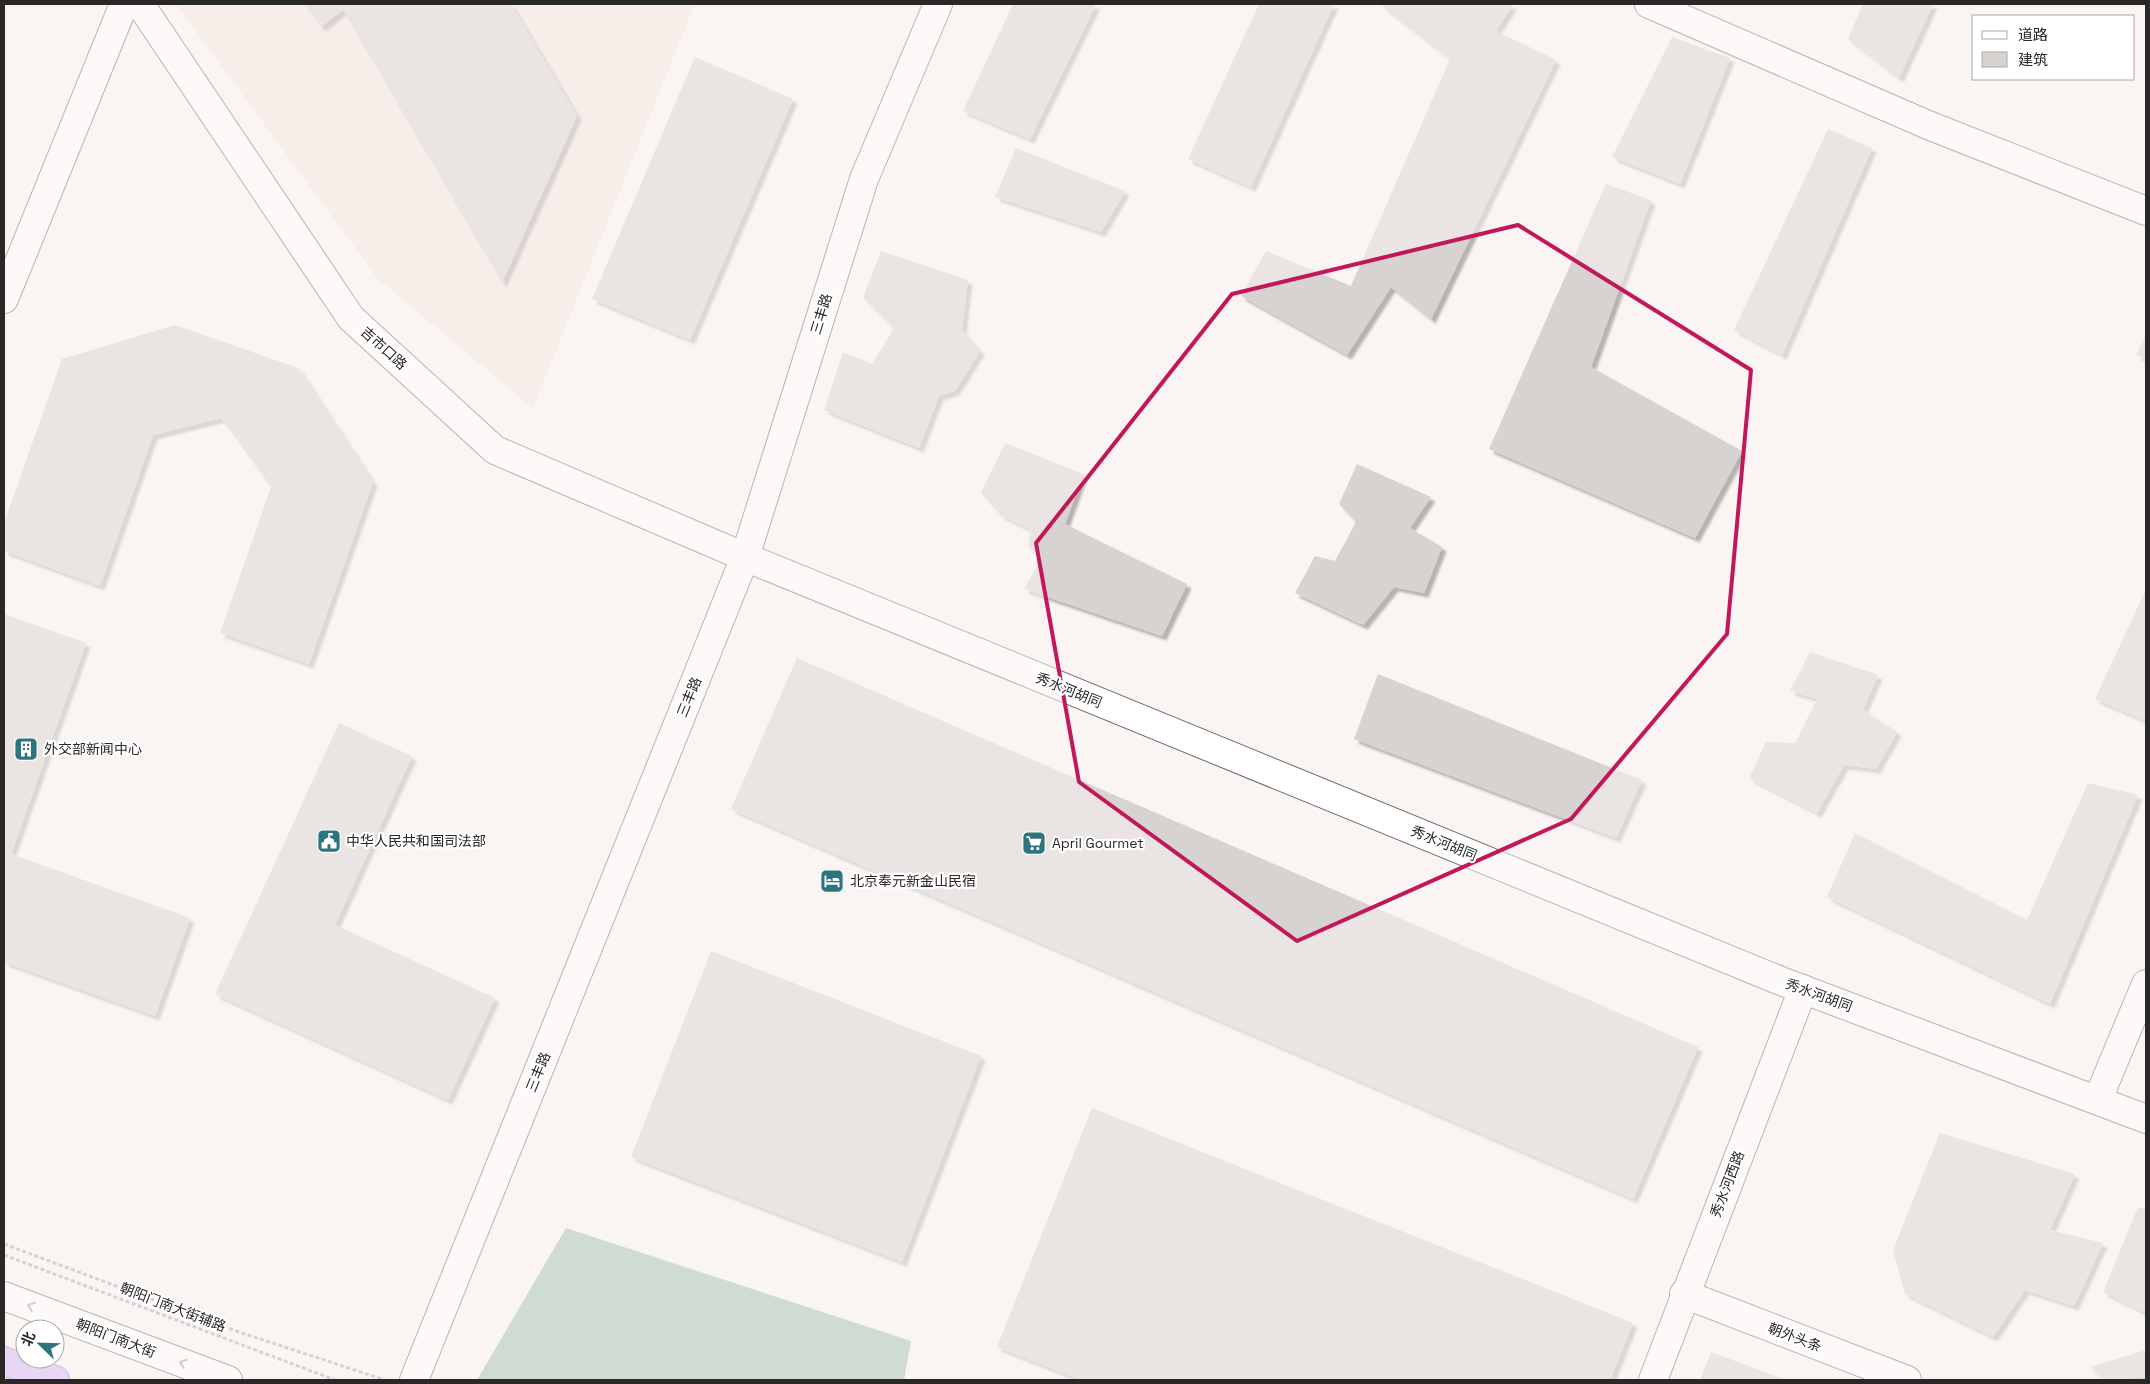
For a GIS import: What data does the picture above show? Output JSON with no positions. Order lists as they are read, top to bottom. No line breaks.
{"streets":{"street":["三丰路","吉市口路","秀水河胡同","秀水河西路","朝外头条","朝阳门南大街"],"path":["朝阳门南大街辅路"]},"crossings":[["三丰路","吉市口路"],["三丰路","秀水河胡同"],["吉市口路","秀水河胡同"],["秀水河胡同","秀水河西路"],["秀水河西路","朝外头条"]],"one_way":["朝阳门南大街"],"places":{"building":["外交部新闻中心"],"public building":["中华人民共和国司法部"],"supermarket":["April Gourmet"],"hotel":["北京奉元新金山民宿"]},"legend":["道路","建筑"],"north":"top left"}
